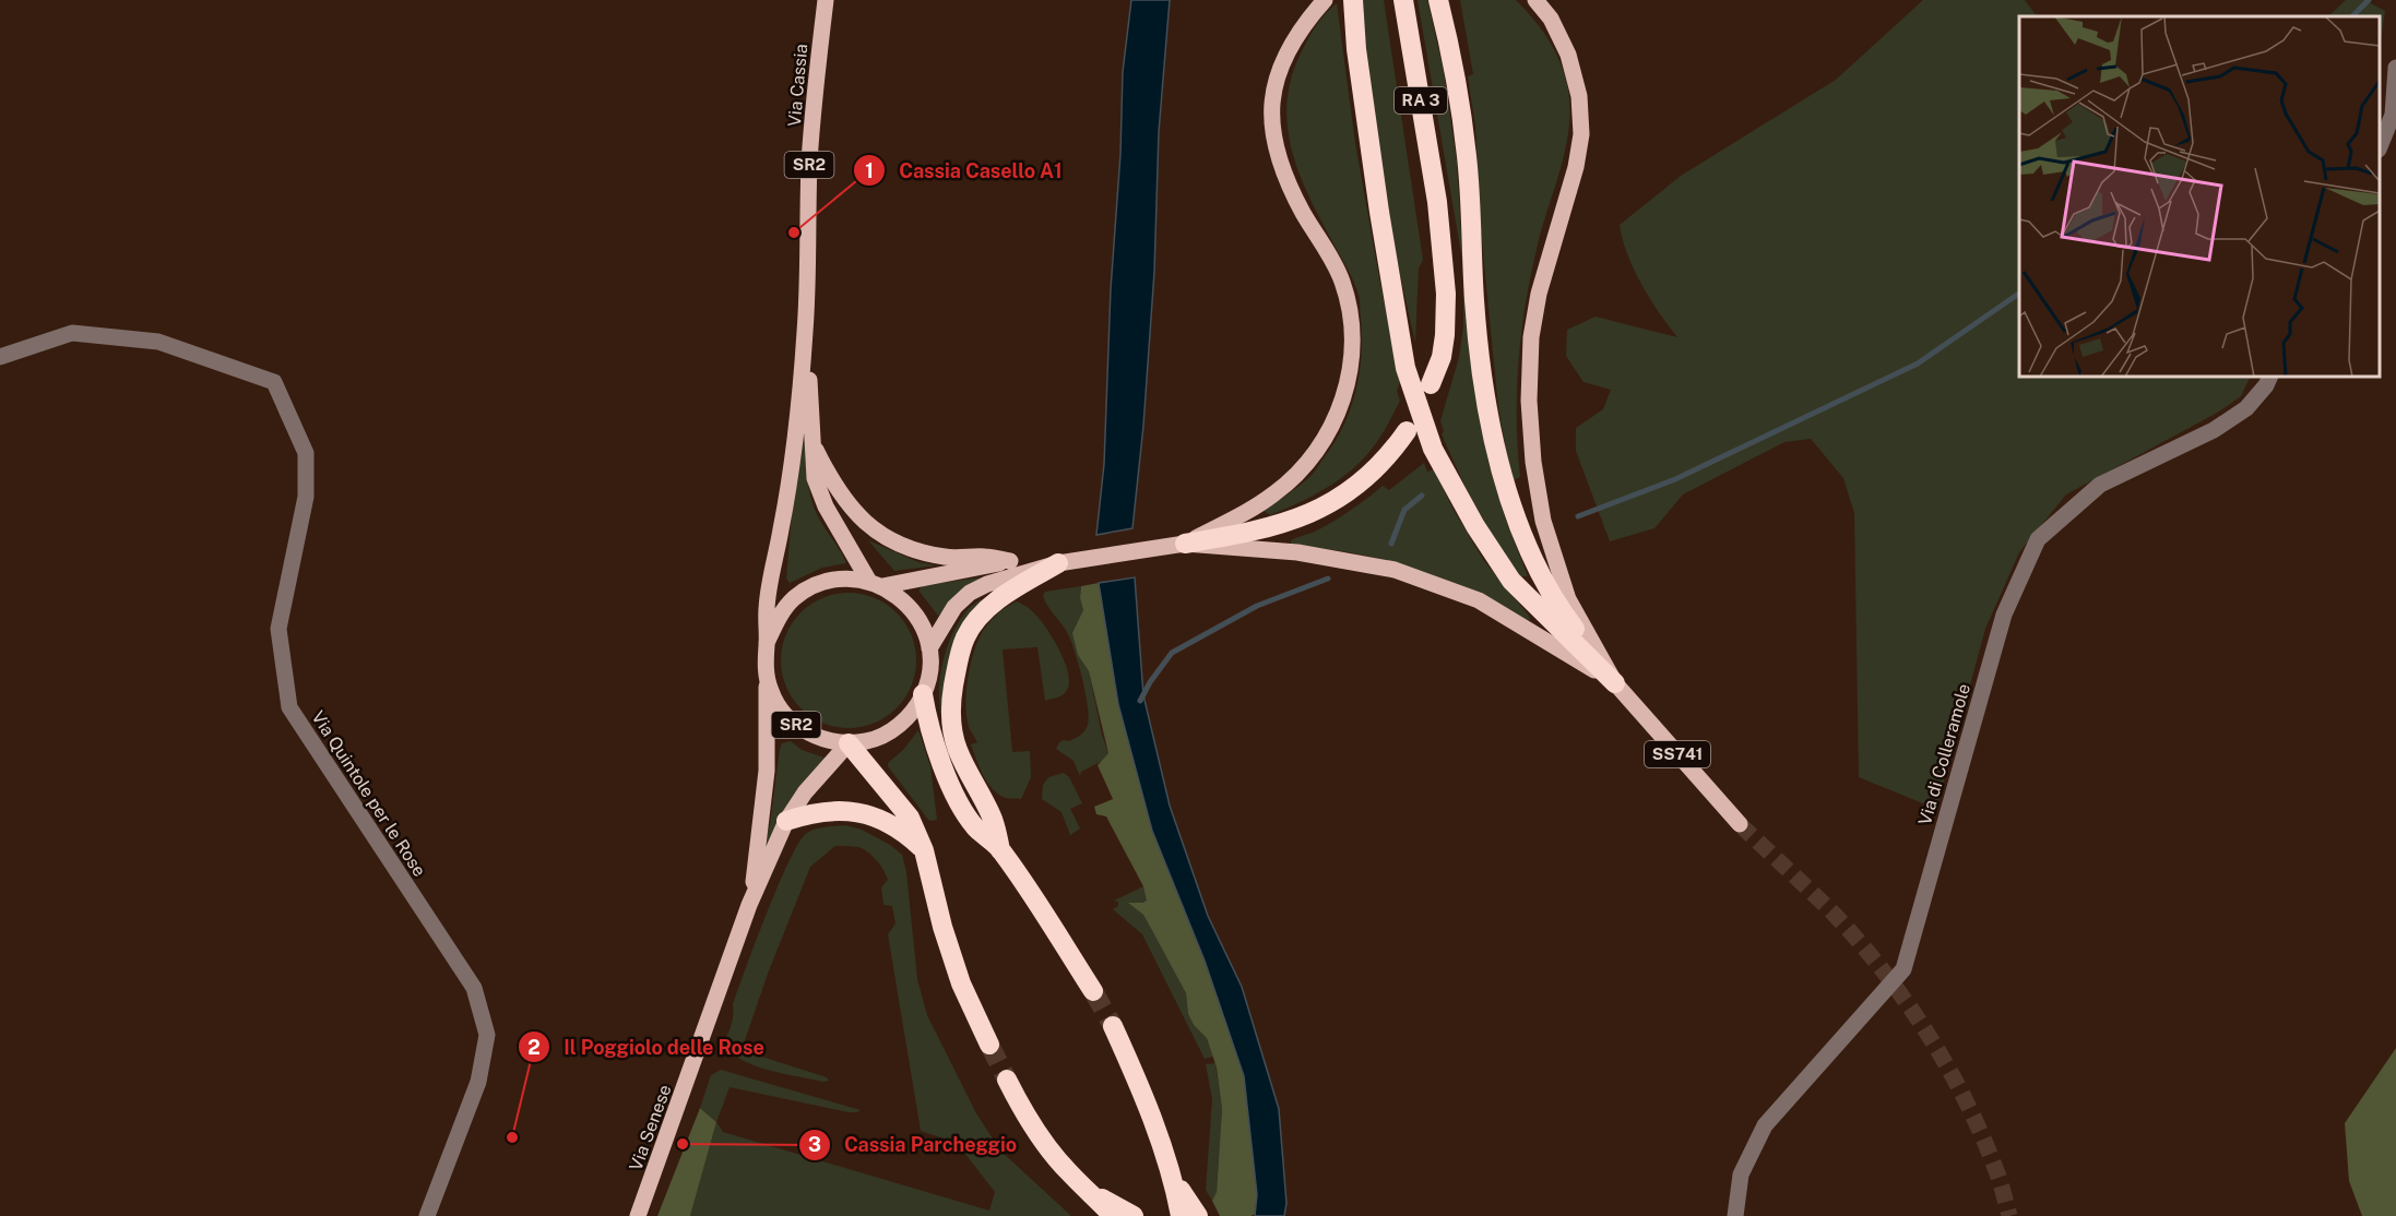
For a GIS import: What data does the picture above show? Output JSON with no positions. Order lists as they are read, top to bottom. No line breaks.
{"streets":{"highway":["RA 3"],"main road":["Via Cassia","SR2","SS741","Via Senese"],"street":["Via di Colleramole","Via Quintole per le Rose"]},"crossings":[["Via Cassia","Via Senese"]],"places":["Cassia Casello A1","Il Poggiolo delle Rose","Cassia Parcheggio"]}
